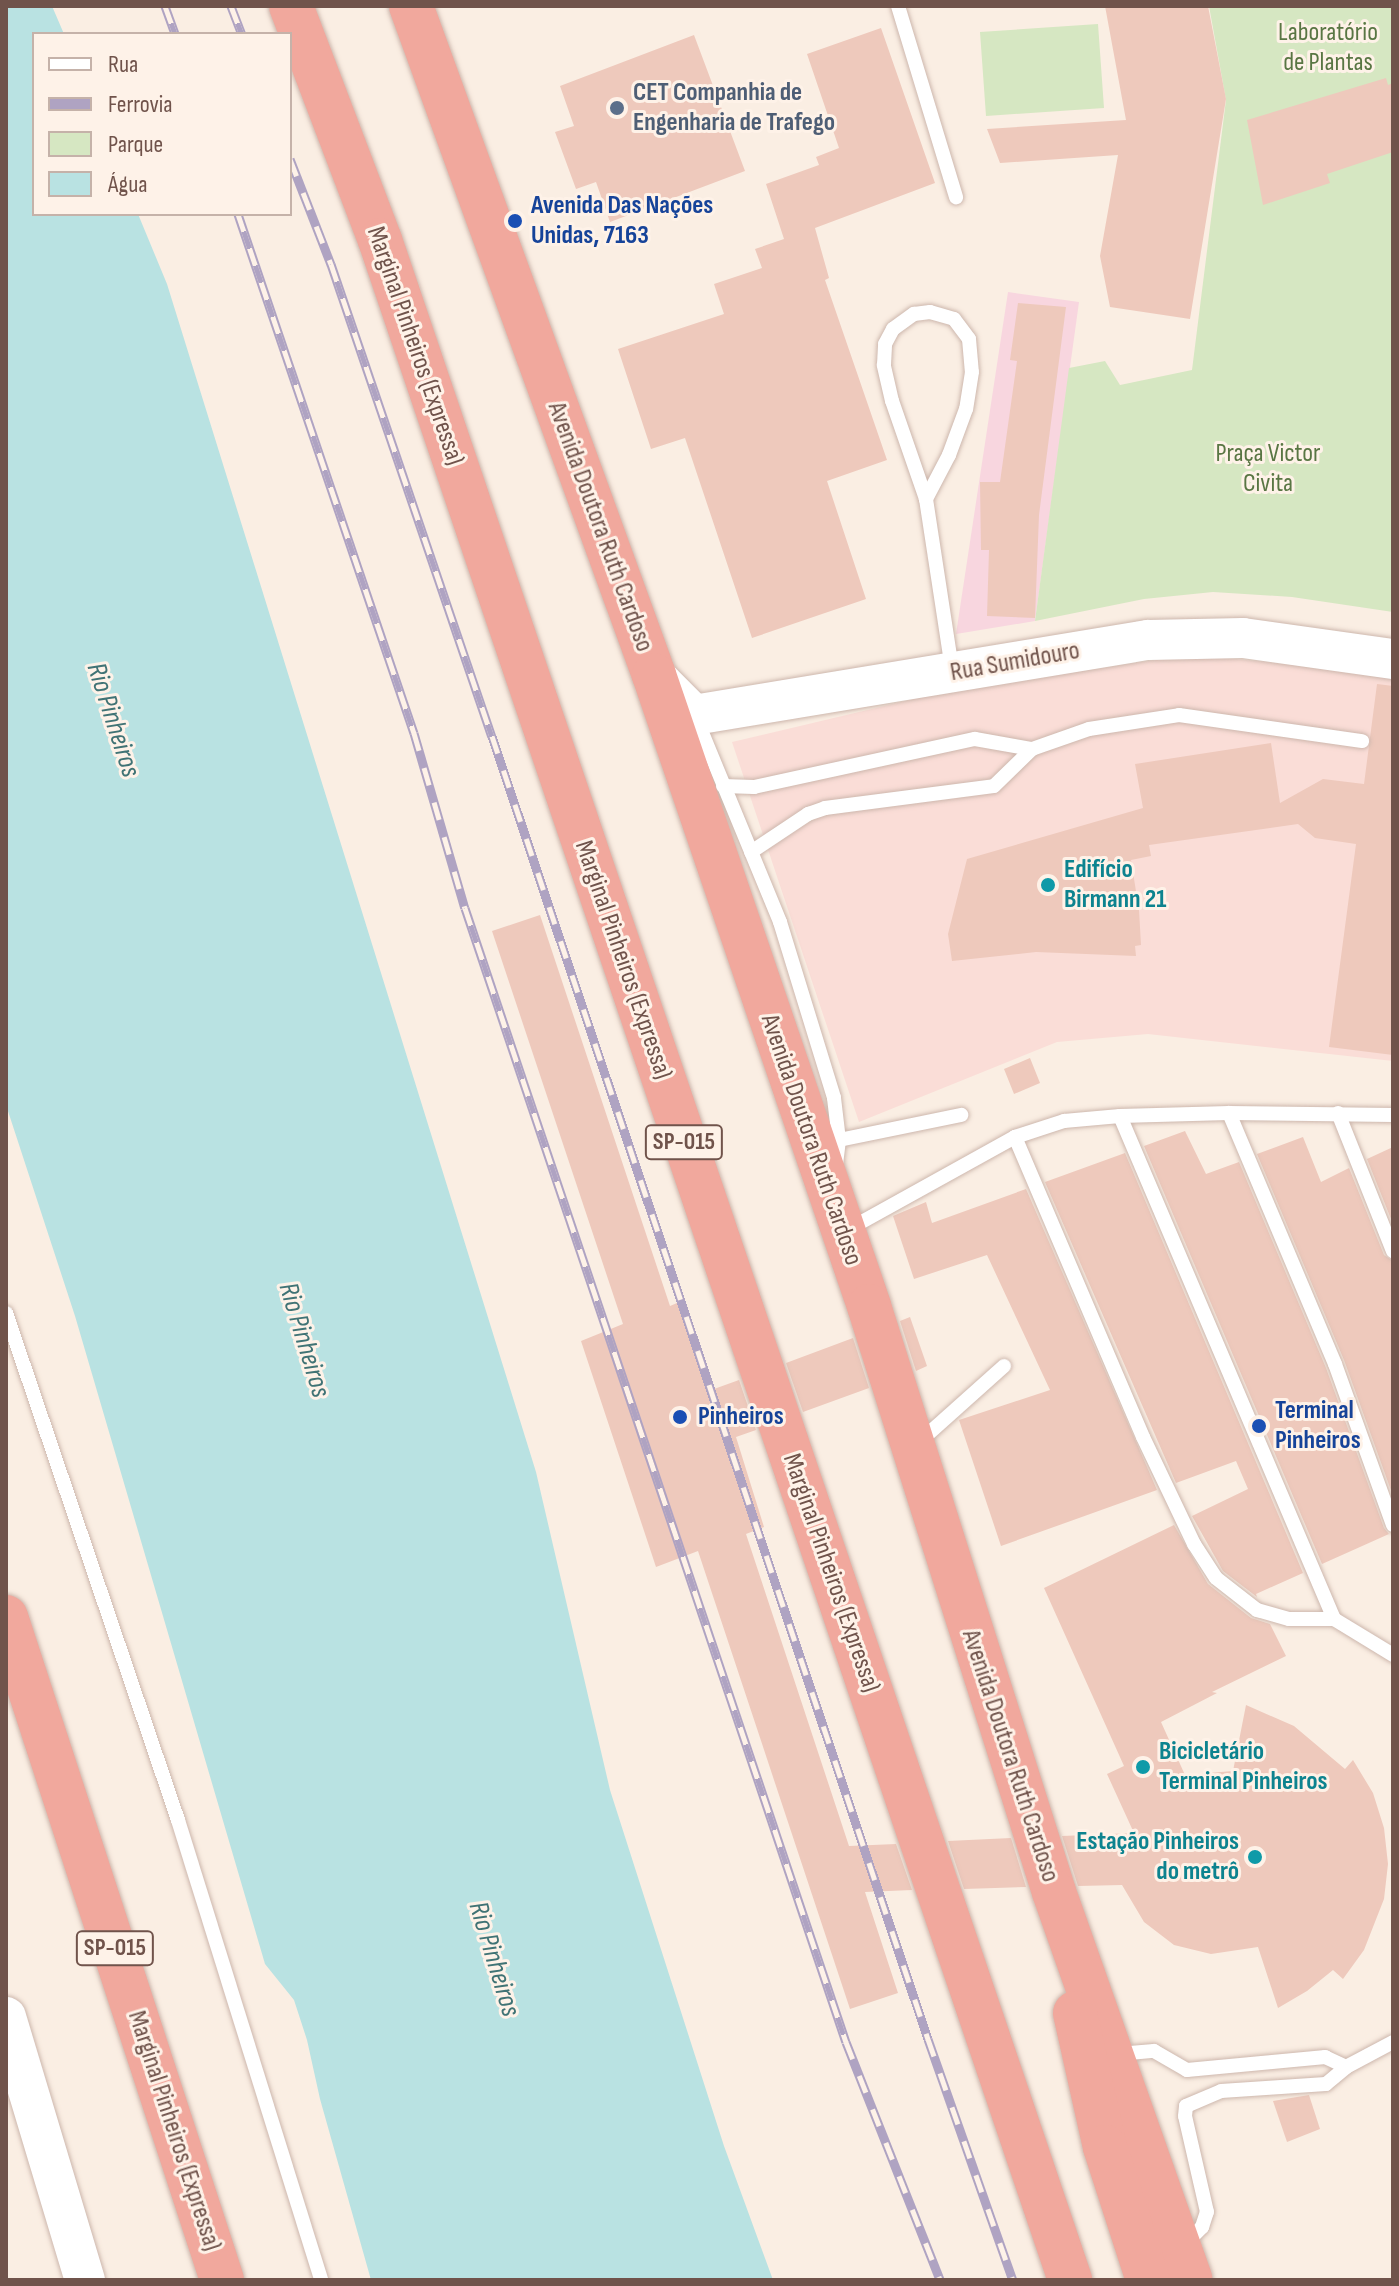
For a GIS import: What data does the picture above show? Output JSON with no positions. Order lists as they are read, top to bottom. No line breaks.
{"streets":{"highway":["Marginal Pinheiros (Expressa)","Avenida Doutora Ruth Cardoso","SP-015"],"main road":["Rua Sumidouro"]},"water":["Rio Pinheiros"],"parks":["Laboratório de Plantas","Praça Victor Civita"],"places":["CET Companhia de Engenharia de Trafego","Avenida Das Nações Unidas, 7163","Edifício Birmann 21","Pinheiros","Terminal Pinheiros","Bicicletário Terminal Pinheiros","Estação Pinheiros do metrô"],"legend":["Rua","Ferrovia","Parque","Água"]}
